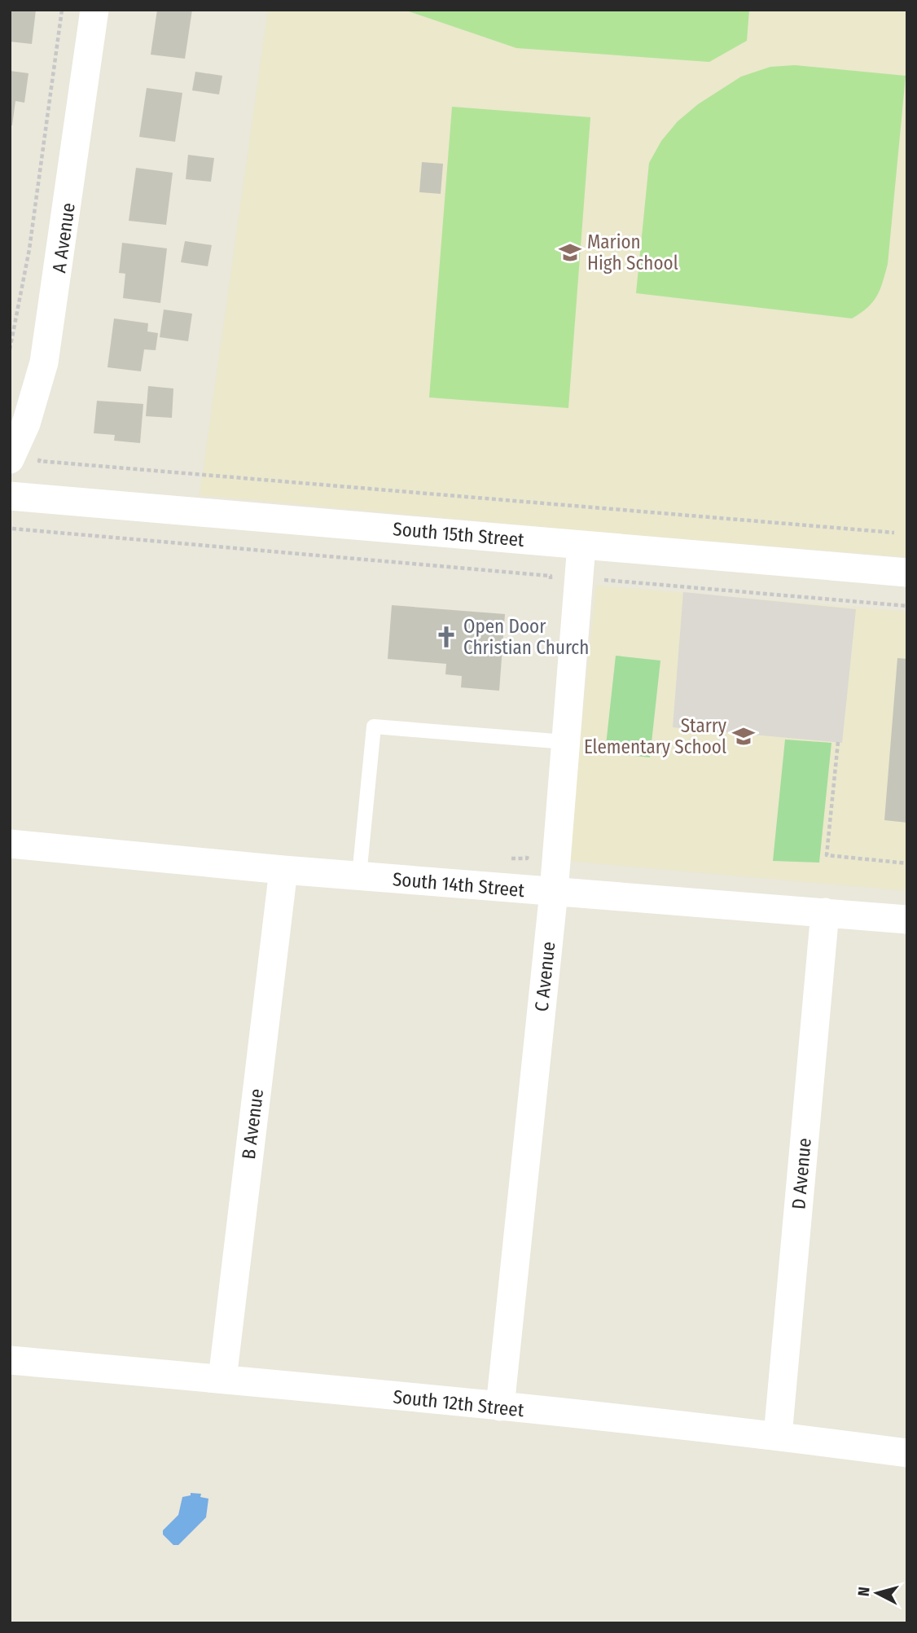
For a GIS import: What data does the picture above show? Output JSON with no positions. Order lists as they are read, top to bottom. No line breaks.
{"streets":{"street":["A Avenue","South 15th Street","South 14th Street","C Avenue","B Avenue","D Avenue","South 12th Street"]},"crossings":[["South 15th Street","C Avenue"],["South 14th Street","C Avenue"],["South 14th Street","B Avenue"],["South 14th Street","D Avenue"],["C Avenue","South 12th Street"],["B Avenue","South 12th Street"],["D Avenue","South 12th Street"]],"places":{"school or university":["Marion High School","Starry Elementary School"],"church":["Open Door Christian Church"]},"north":"left"}
